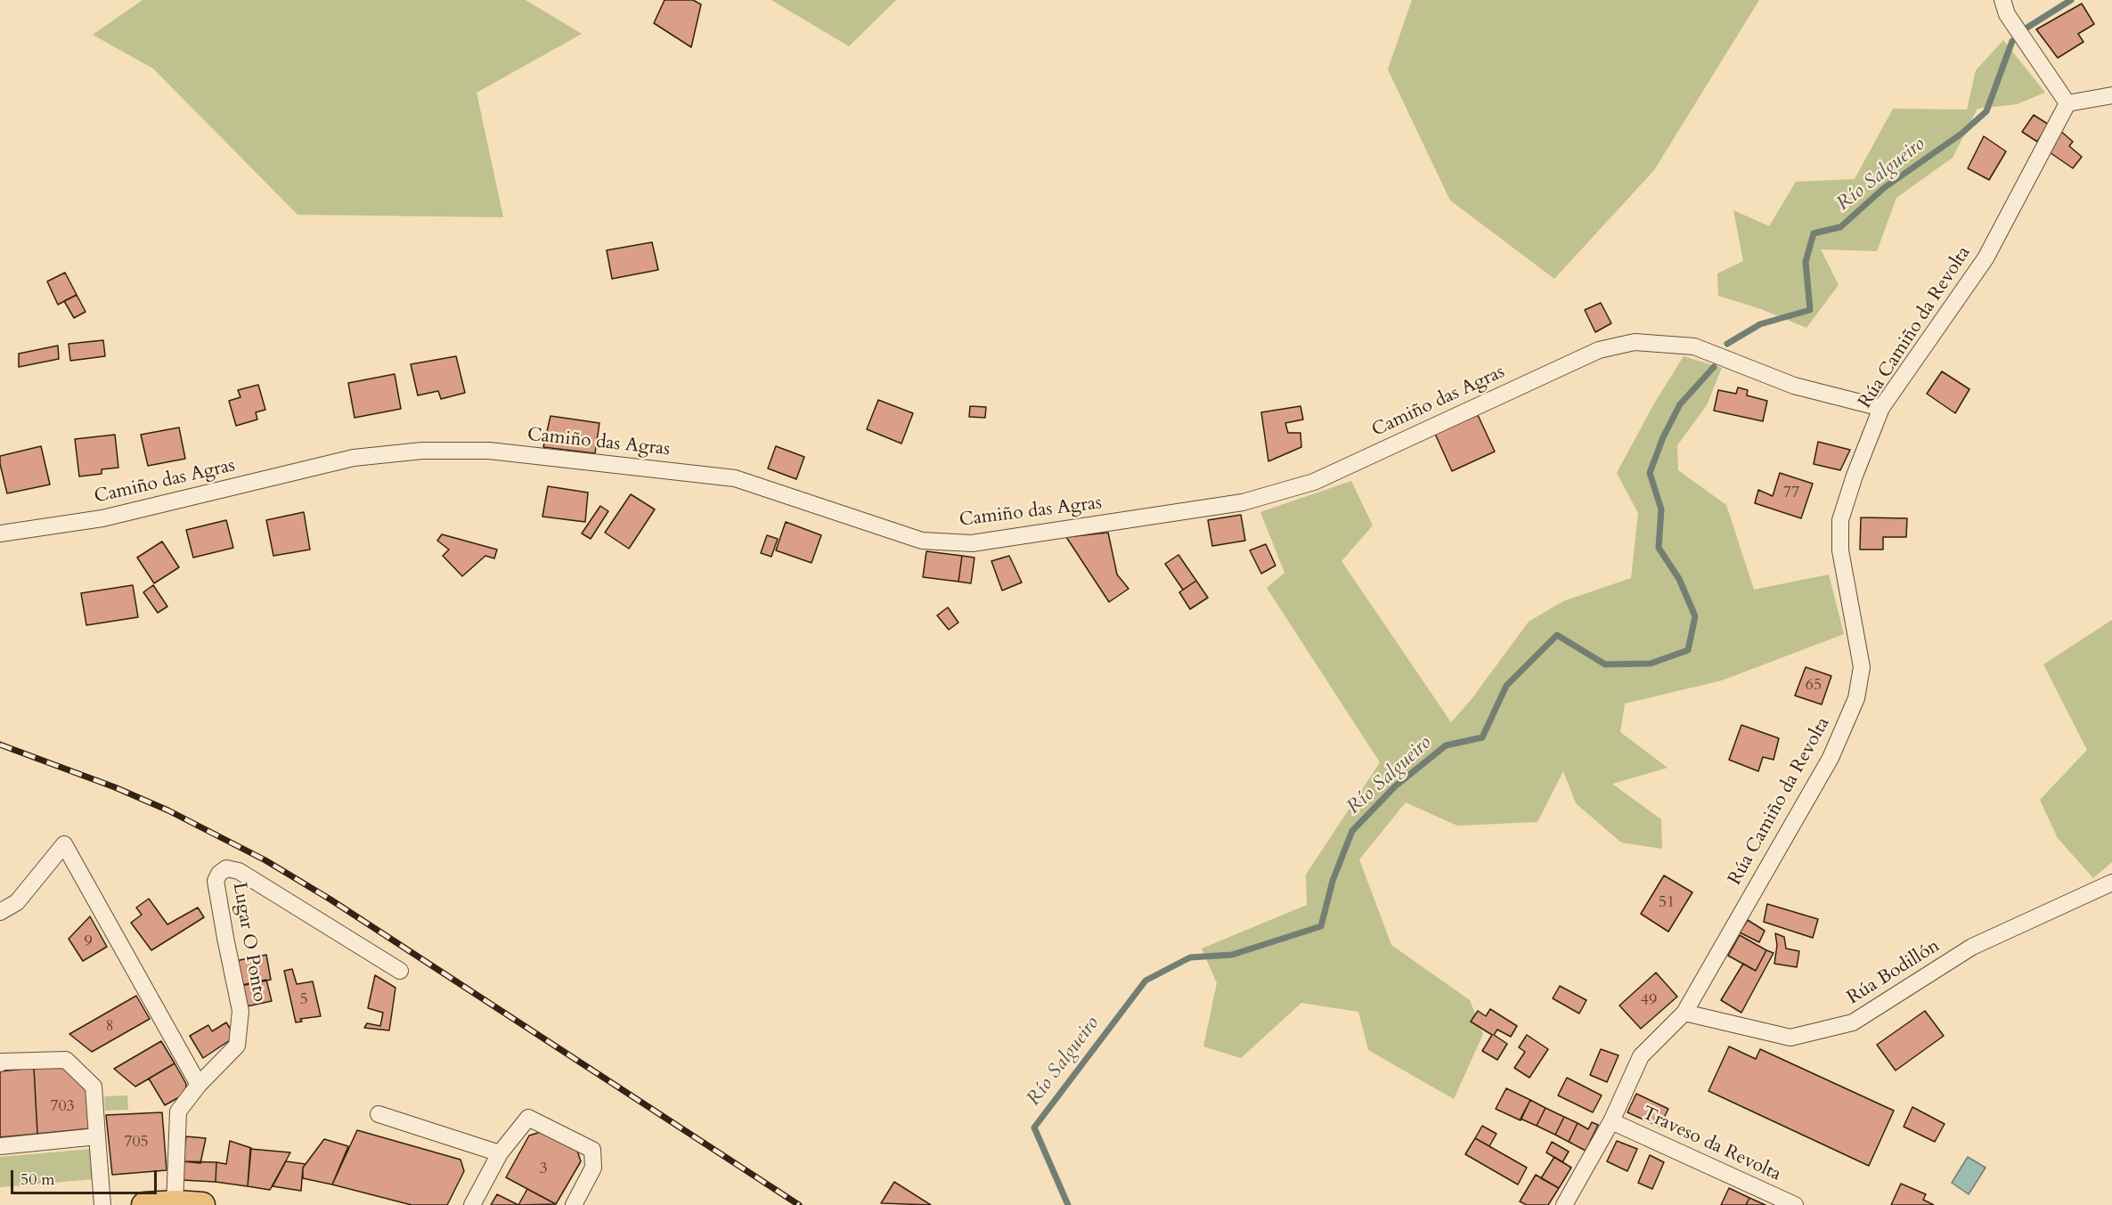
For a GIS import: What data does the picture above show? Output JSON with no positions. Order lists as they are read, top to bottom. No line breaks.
{"streets":{"street":["Rúa Camiño da Revolta","Camiño das Agras","Lugar O Ponto","Rúa Bodillón","Traveso da Revolta"]},"crossings":[["Rúa Camiño da Revolta","Camiño das Agras"],["Rúa Camiño da Revolta","Rúa Bodillón"],["Rúa Camiño da Revolta","Traveso da Revolta"]],"water":["Río Salgueiro"],"house_numbers":["77","65","51","9","5","49","8","703","705","3"],"scale_bar":"50 m"}
